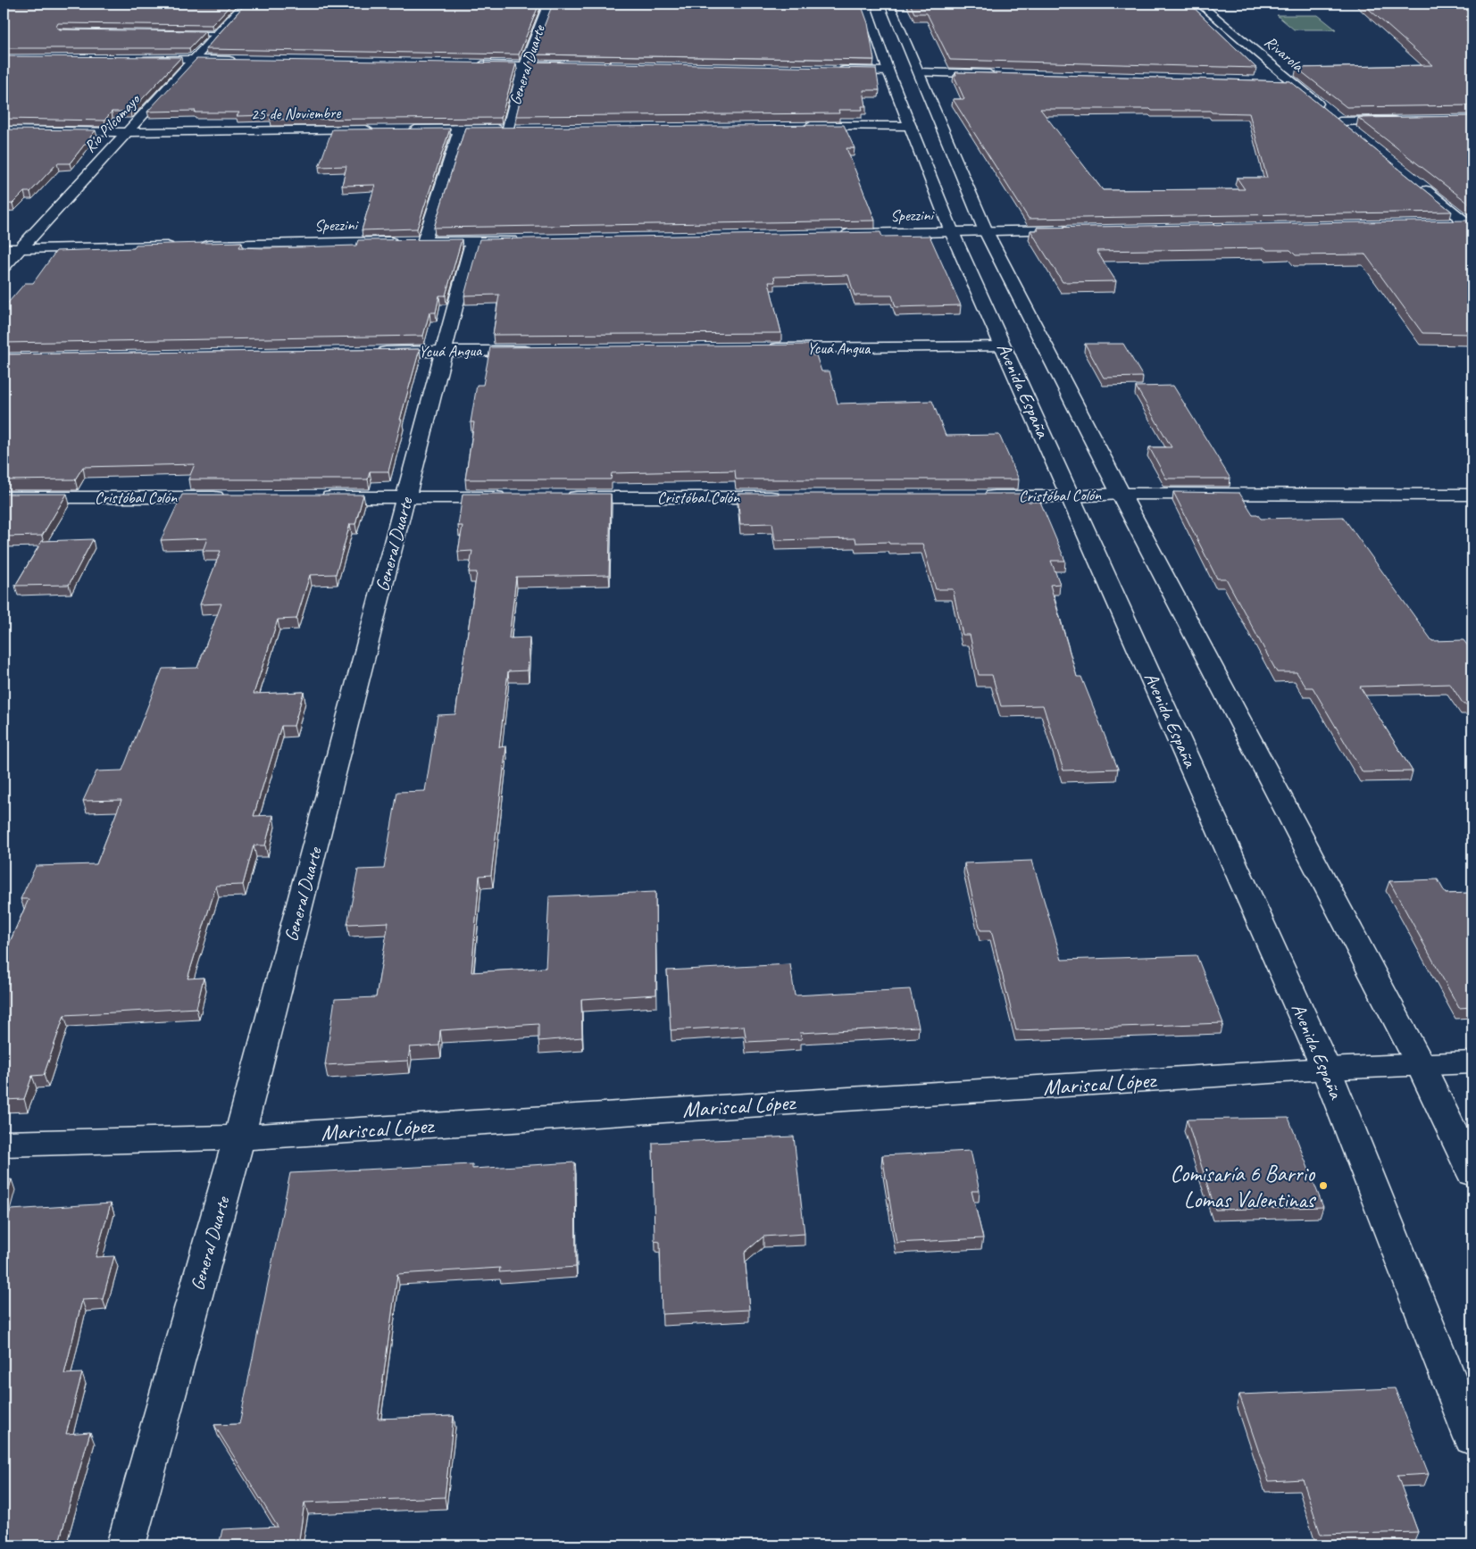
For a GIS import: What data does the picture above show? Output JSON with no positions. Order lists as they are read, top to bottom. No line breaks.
{"streets":{"street":["Rivarola","General Duarte","25 de Noviembre","Río Pilcomayo","Spezzini","Ycuá Angua","Avenida España","Cristóbal Colón","Mariscal López"]},"crossings":[["General Duarte","Spezzini"],["General Duarte","Ycuá Angua"],["General Duarte","Mariscal López"],["25 de Noviembre","Río Pilcomayo"],["Spezzini","Avenida España"],["Ycuá Angua","Avenida España"],["Avenida España","Cristóbal Colón"],["Avenida España","Mariscal López"]],"places":["Comisaría 6 Barrio Lomas Valentinas"]}
